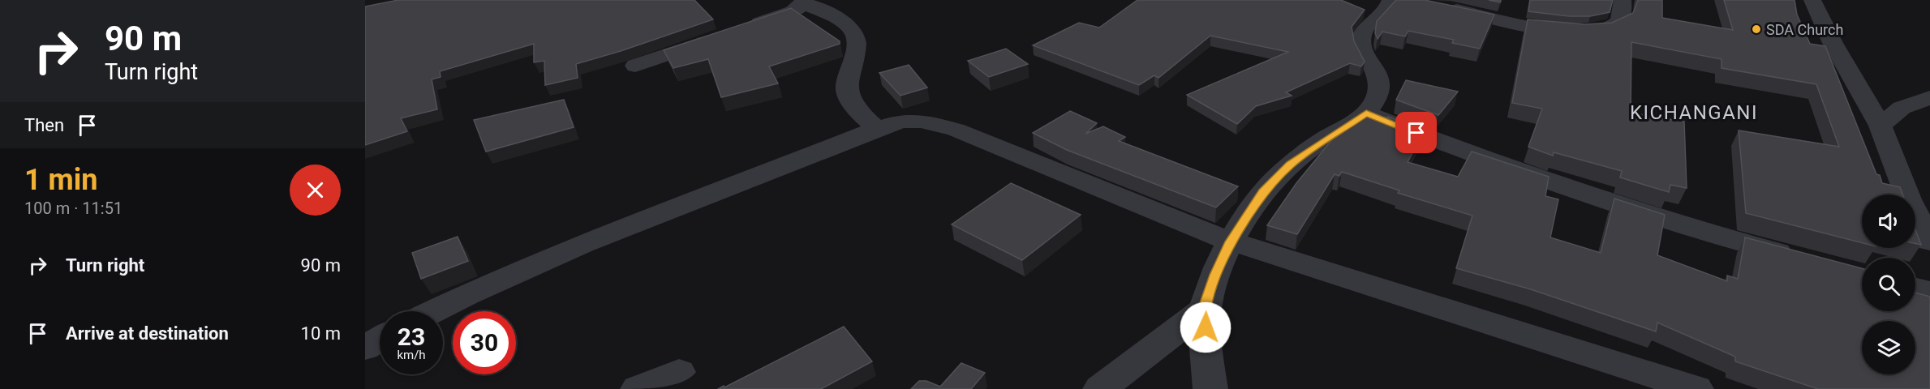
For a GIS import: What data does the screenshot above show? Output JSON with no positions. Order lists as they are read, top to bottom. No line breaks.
{"districts":["KICHANGANI"],"places":["SDA Church"],"page":{"turn":["90 m","Turn right"],"then":"Then","heading":["1 min","100 m · 11:51"],"list":[{"name":"Turn right","value":"90 m"},{"name":"Arrive at destination","value":"10 m"}],"speed":"23 km/h","limit":"30"}}
